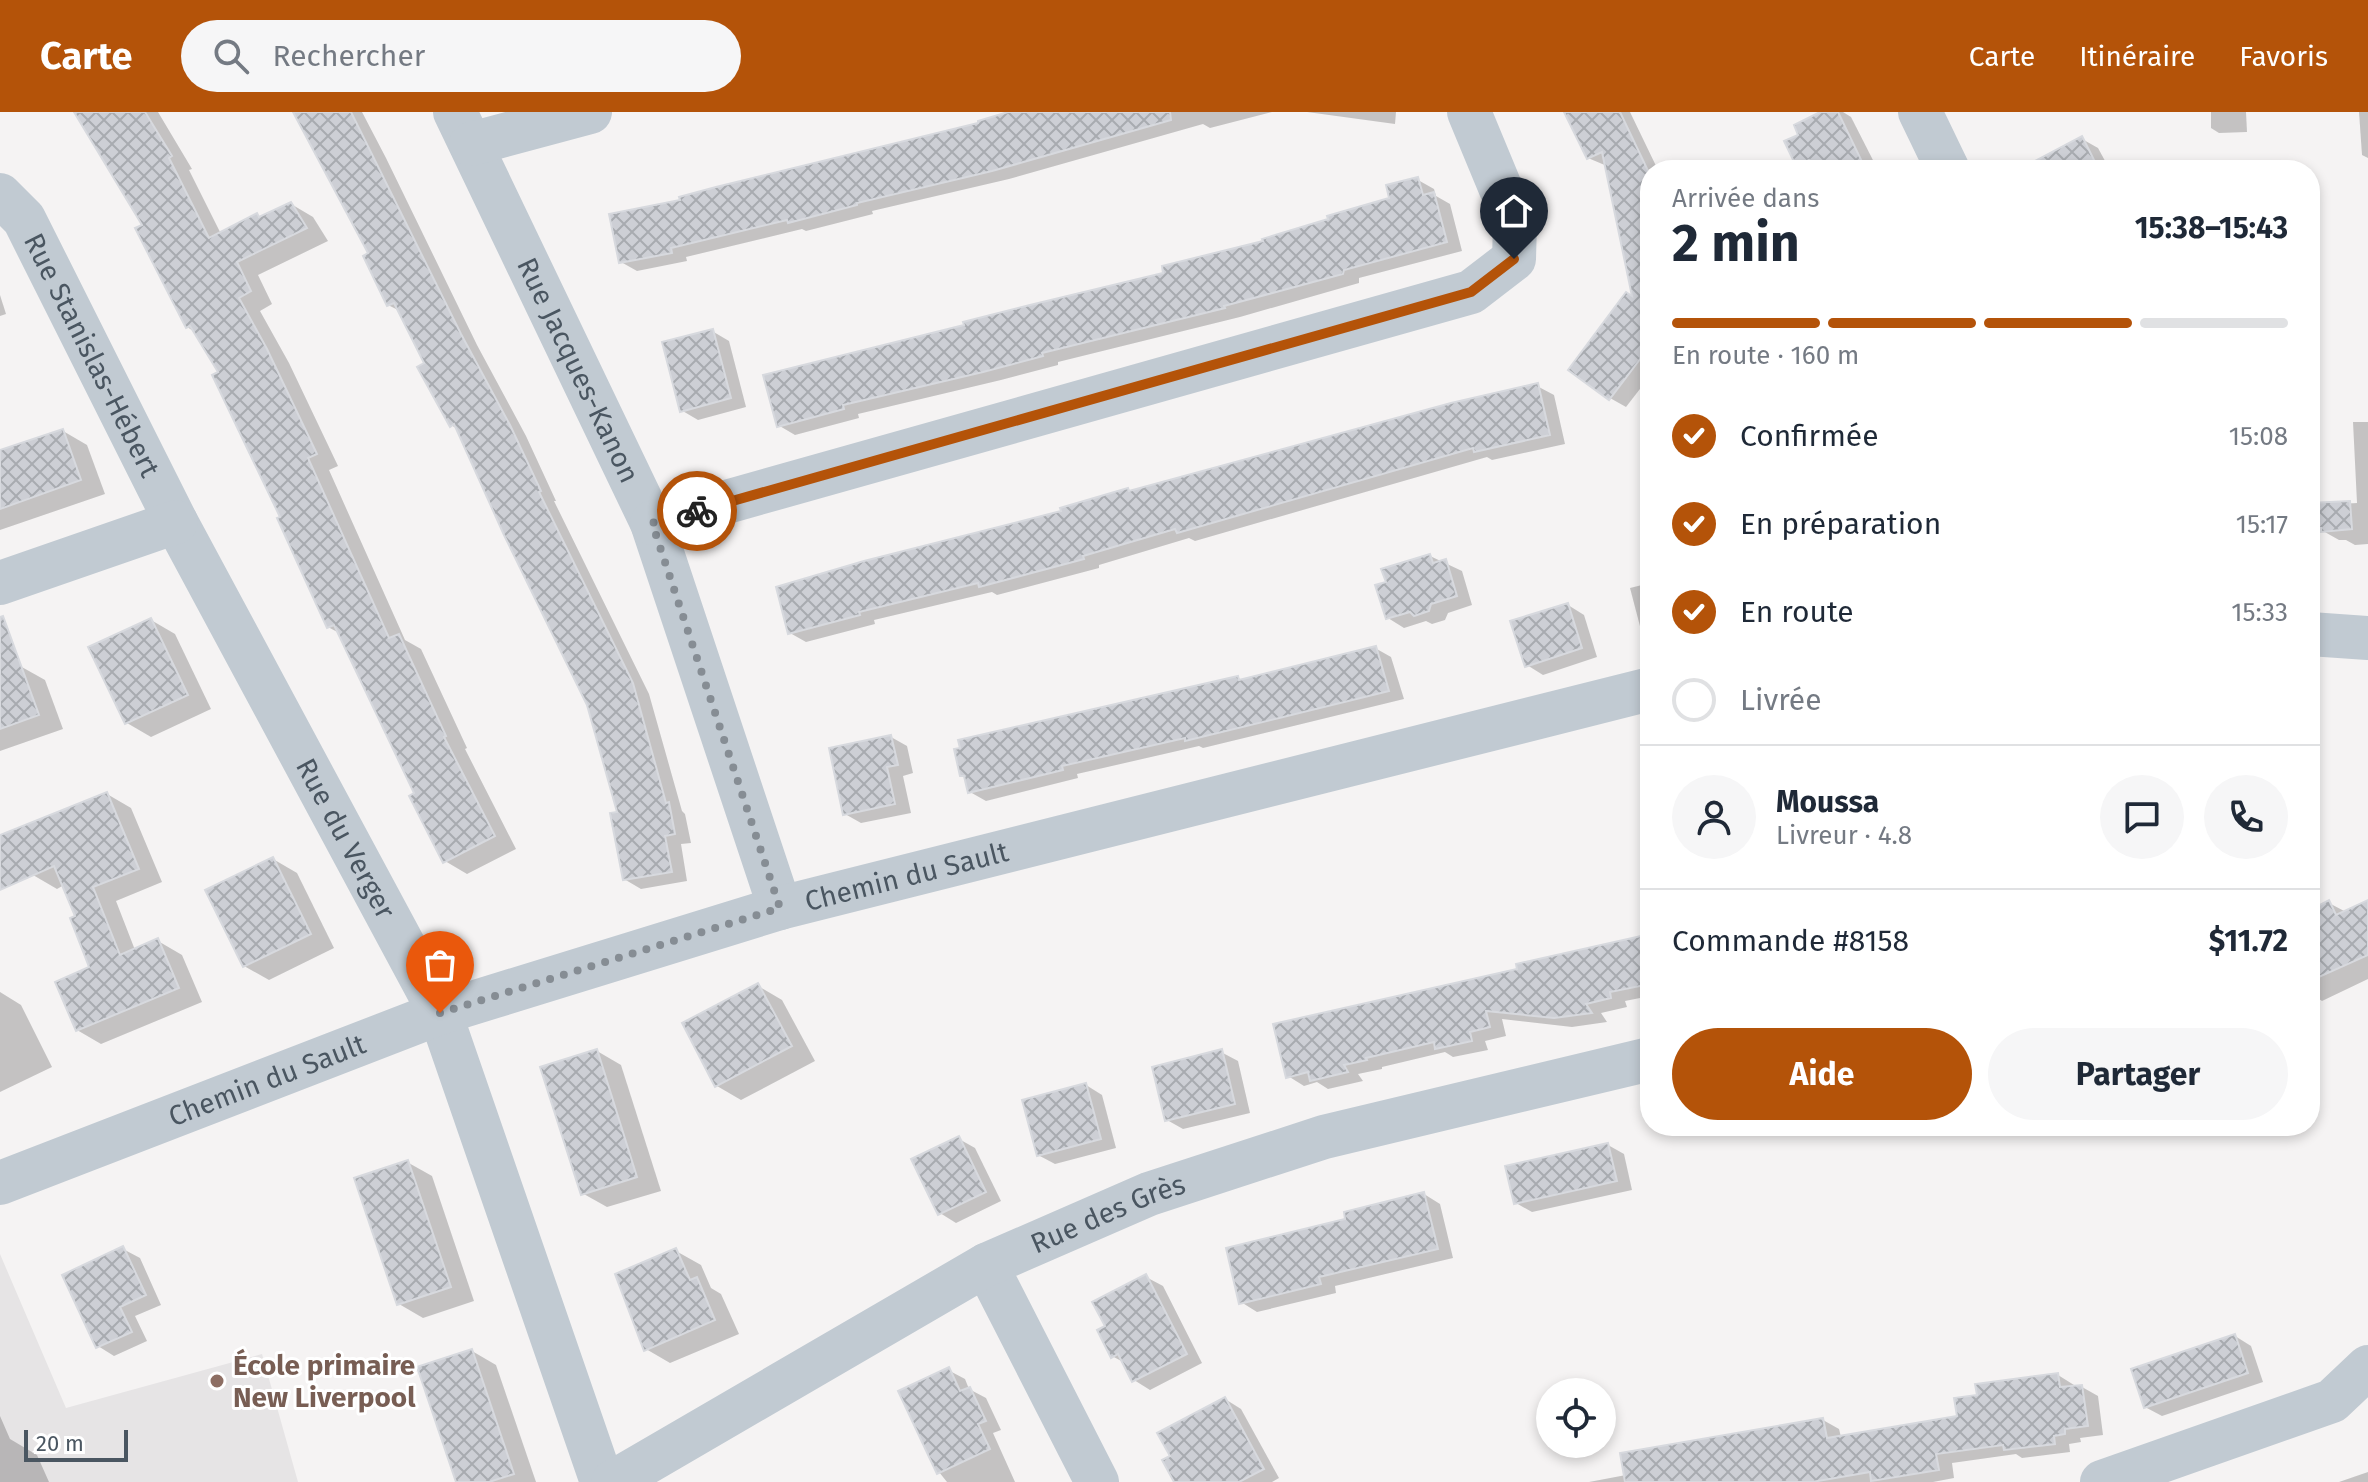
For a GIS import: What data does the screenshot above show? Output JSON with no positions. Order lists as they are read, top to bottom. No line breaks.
{"streets":{"street":["Rue Stanislas-Hébert","Rue Jacques-Kanon","Rue du Verger","Chemin du Sault","Rue des Grès"]},"crossings":[["Rue Stanislas-Hébert","Rue du Verger"],["Rue Jacques-Kanon","Chemin du Sault"],["Rue du Verger","Chemin du Sault"]],"places":["École primaire New Liverpool"],"scale_bar":"20 m","page":{"header":"Carte","search":"Rechercher","nav":["Carte","Itinéraire","Favoris"],"heading":["2 min","Arrivée dans","15:38–15:43"],"panel":["Moussa","Livreur · 4.8","Commande #8158","$11.72"],"bar":"En route · 160 m","list":[["Confirmée","15:08"],["En préparation","15:17"],["En route","15:33"],"Livrée"],"buttons":["Aide","Partager"],"scale":"20 m"}}
